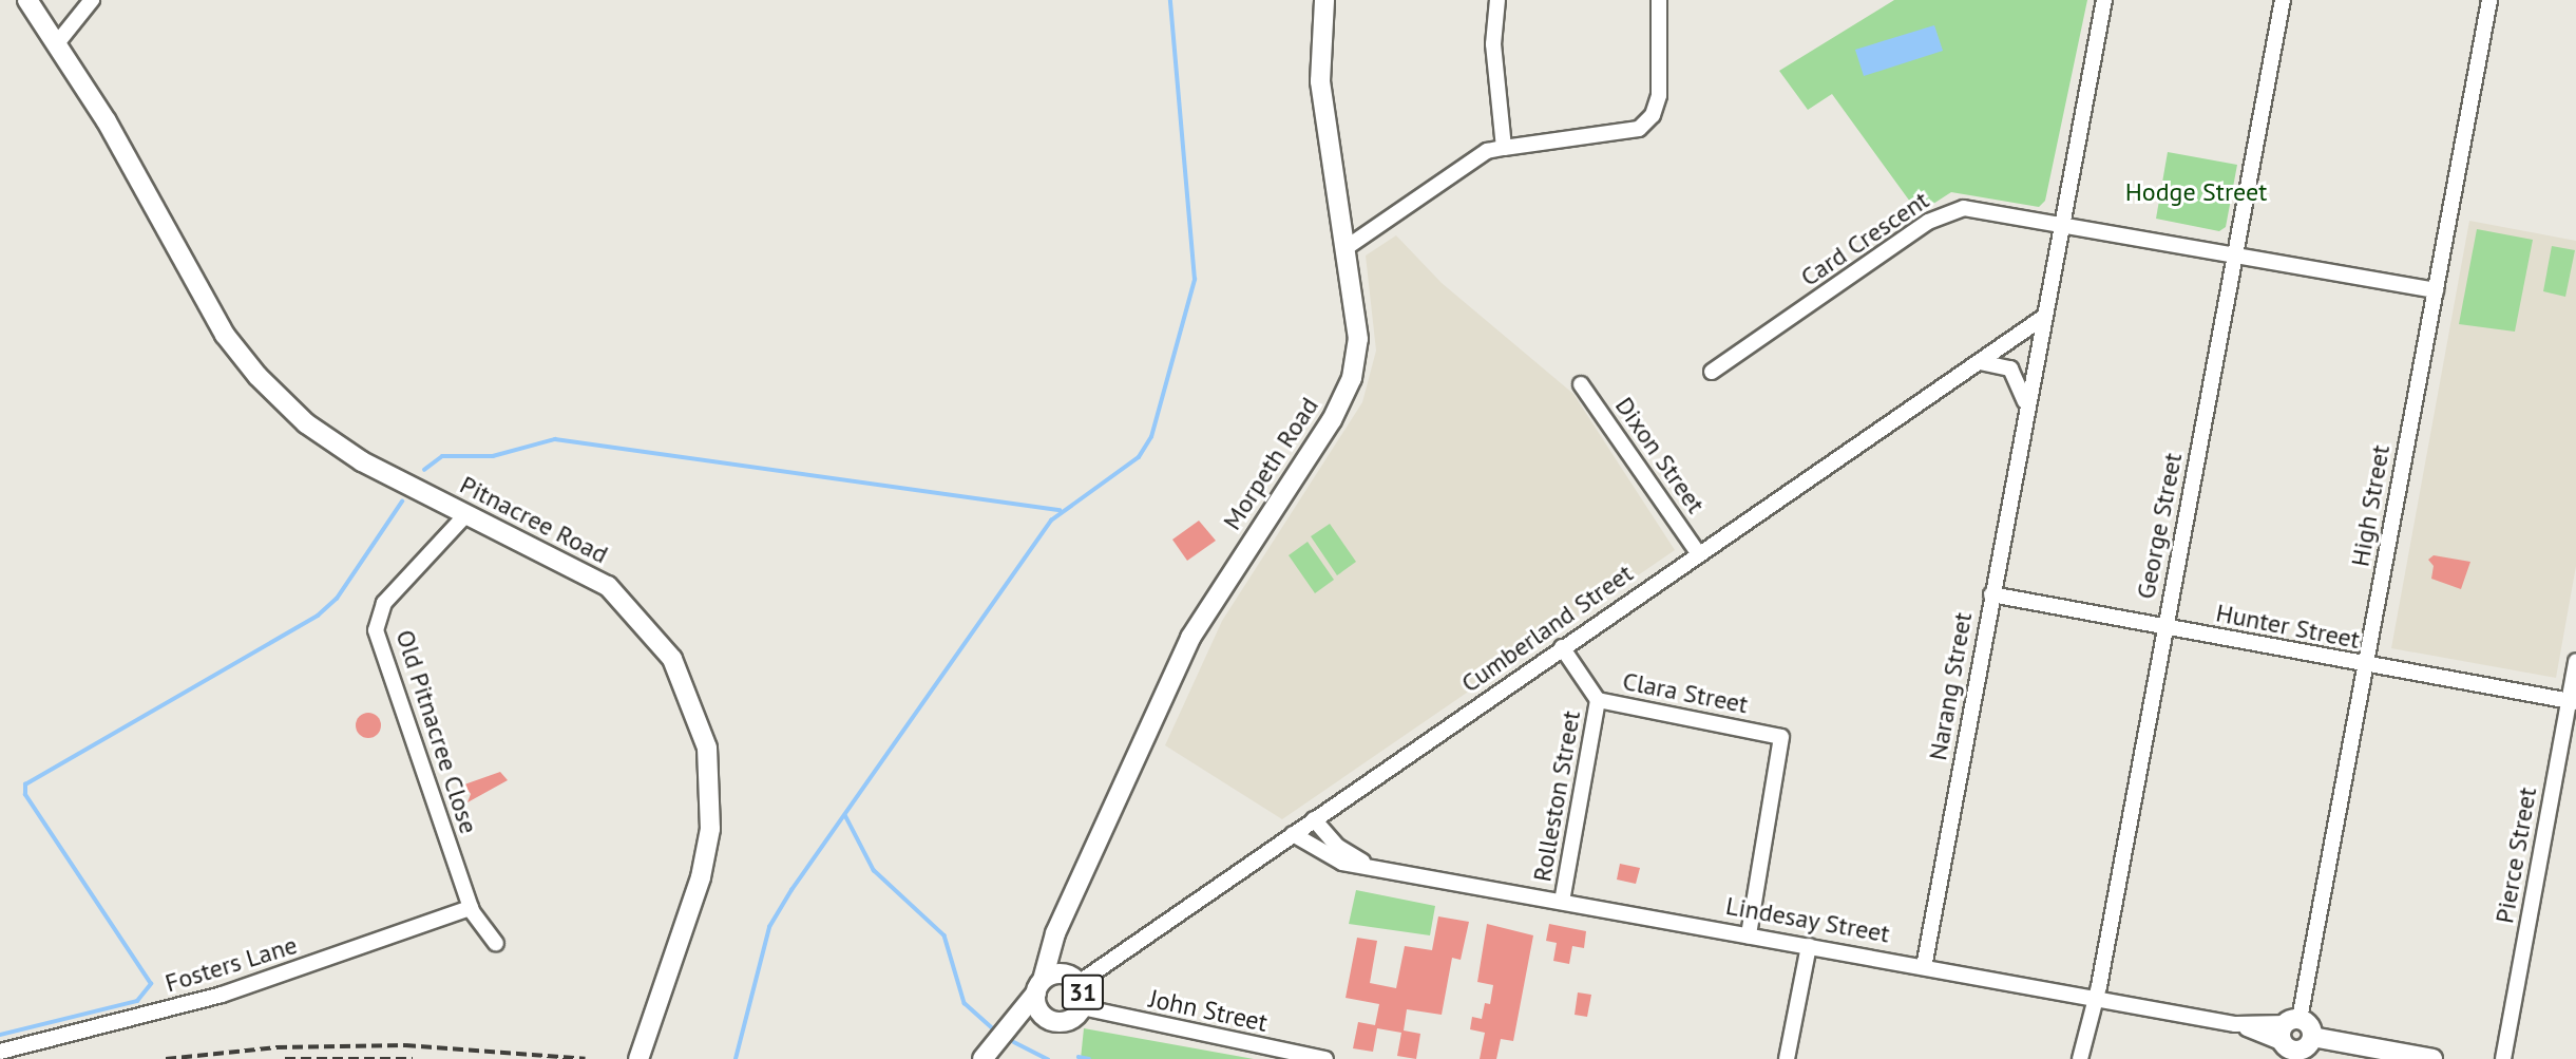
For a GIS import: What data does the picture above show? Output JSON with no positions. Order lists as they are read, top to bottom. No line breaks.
{"streets":{"main road":["Morpeth Road","Pitnacree Road","31"],"street":["Card Crescent","Dixon Street","High Street","George Street","Hunter Street","Cumberland Street","Narang Street","Clara Street","Old Pitnacree Close","Rolleston Street","Pierce Street","Lindesay Street","Fosters Lane","John Street"]},"crossings":[["Card Crescent","Narang Street"],["Dixon Street","Cumberland Street"],["Morpeth Road","Cumberland Street"],["Morpeth Road","31"],["Morpeth Road","John Street"],["High Street","Hunter Street"],["High Street","Lindesay Street"],["Pitnacree Road","Old Pitnacree Close"],["George Street","Hunter Street"],["George Street","Lindesay Street"],["Hunter Street","Narang Street"],["Hunter Street","Pierce Street"],["Cumberland Street","Narang Street"],["Cumberland Street","Clara Street"],["Cumberland Street","Lindesay Street"],["Cumberland Street","31"],["Cumberland Street","John Street"],["Narang Street","Lindesay Street"],["Clara Street","Rolleston Street"],["Clara Street","Lindesay Street"],["Old Pitnacree Close","Fosters Lane"],["Rolleston Street","Lindesay Street"],["31","John Street"]],"parks":["Hodge Street"]}
